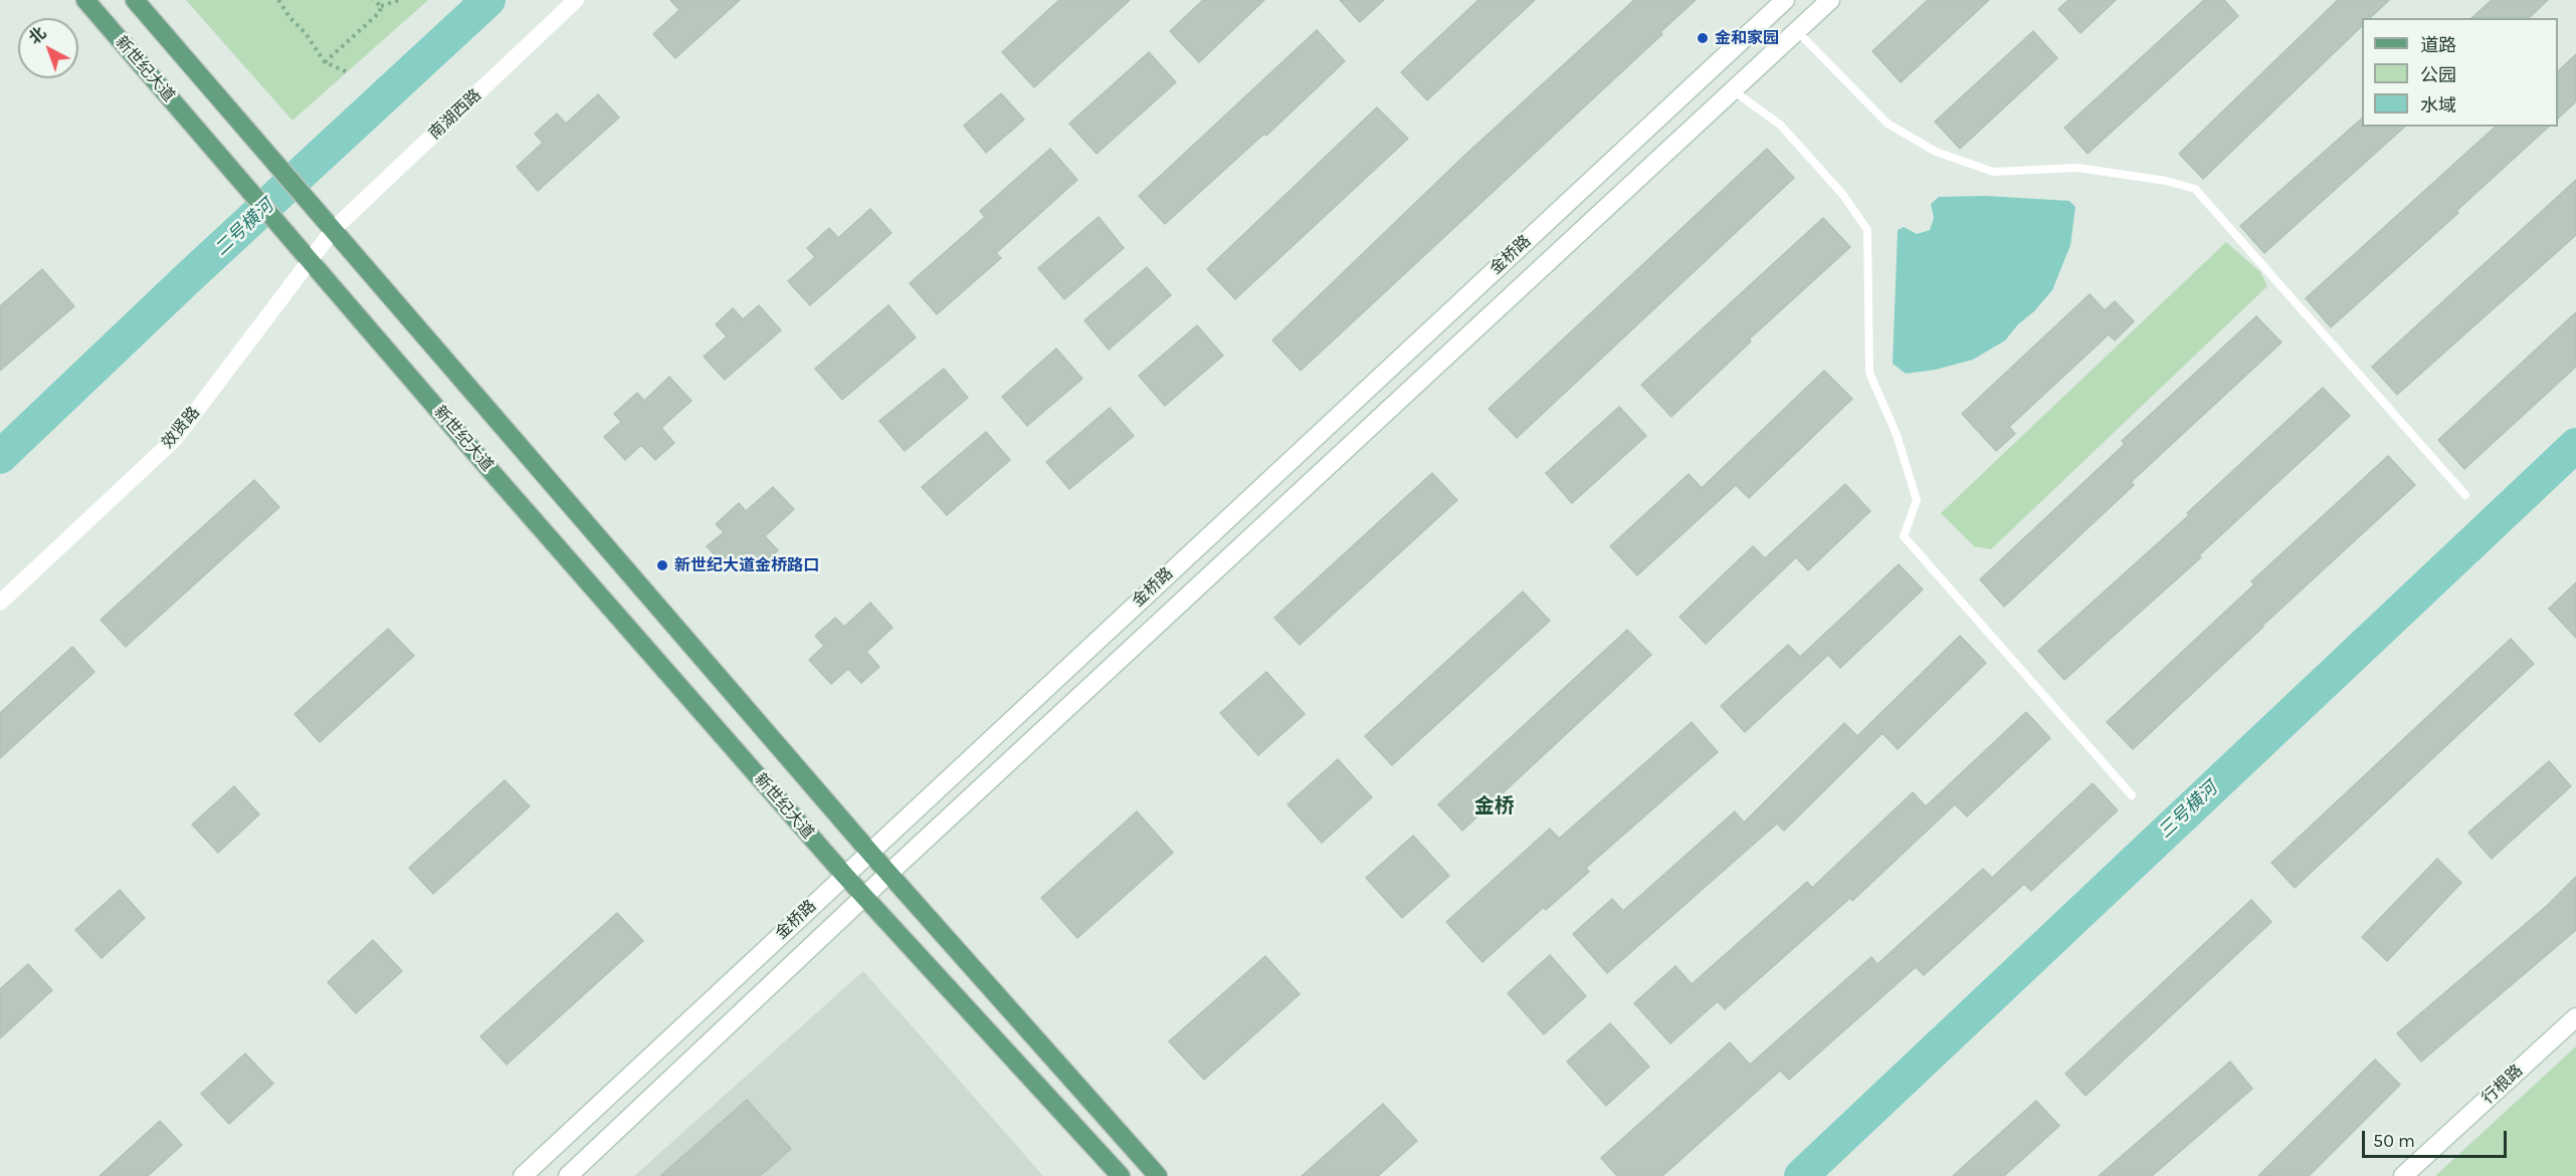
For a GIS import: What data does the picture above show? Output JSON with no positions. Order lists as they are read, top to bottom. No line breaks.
{"streets":{"main road":["新世纪大道"],"street":["南湖西路","金桥路","效贤路","行根路"]},"crossings":[["新世纪大道","金桥路"],["新世纪大道","效贤路"],["南湖西路","效贤路"]],"districts":["金桥"],"water":["二号横河","三号横河"],"places":["金和家园","新世纪大道金桥路口"],"legend":["道路","公园","水域"],"scale_bar":"50 m","north":"top left"}
